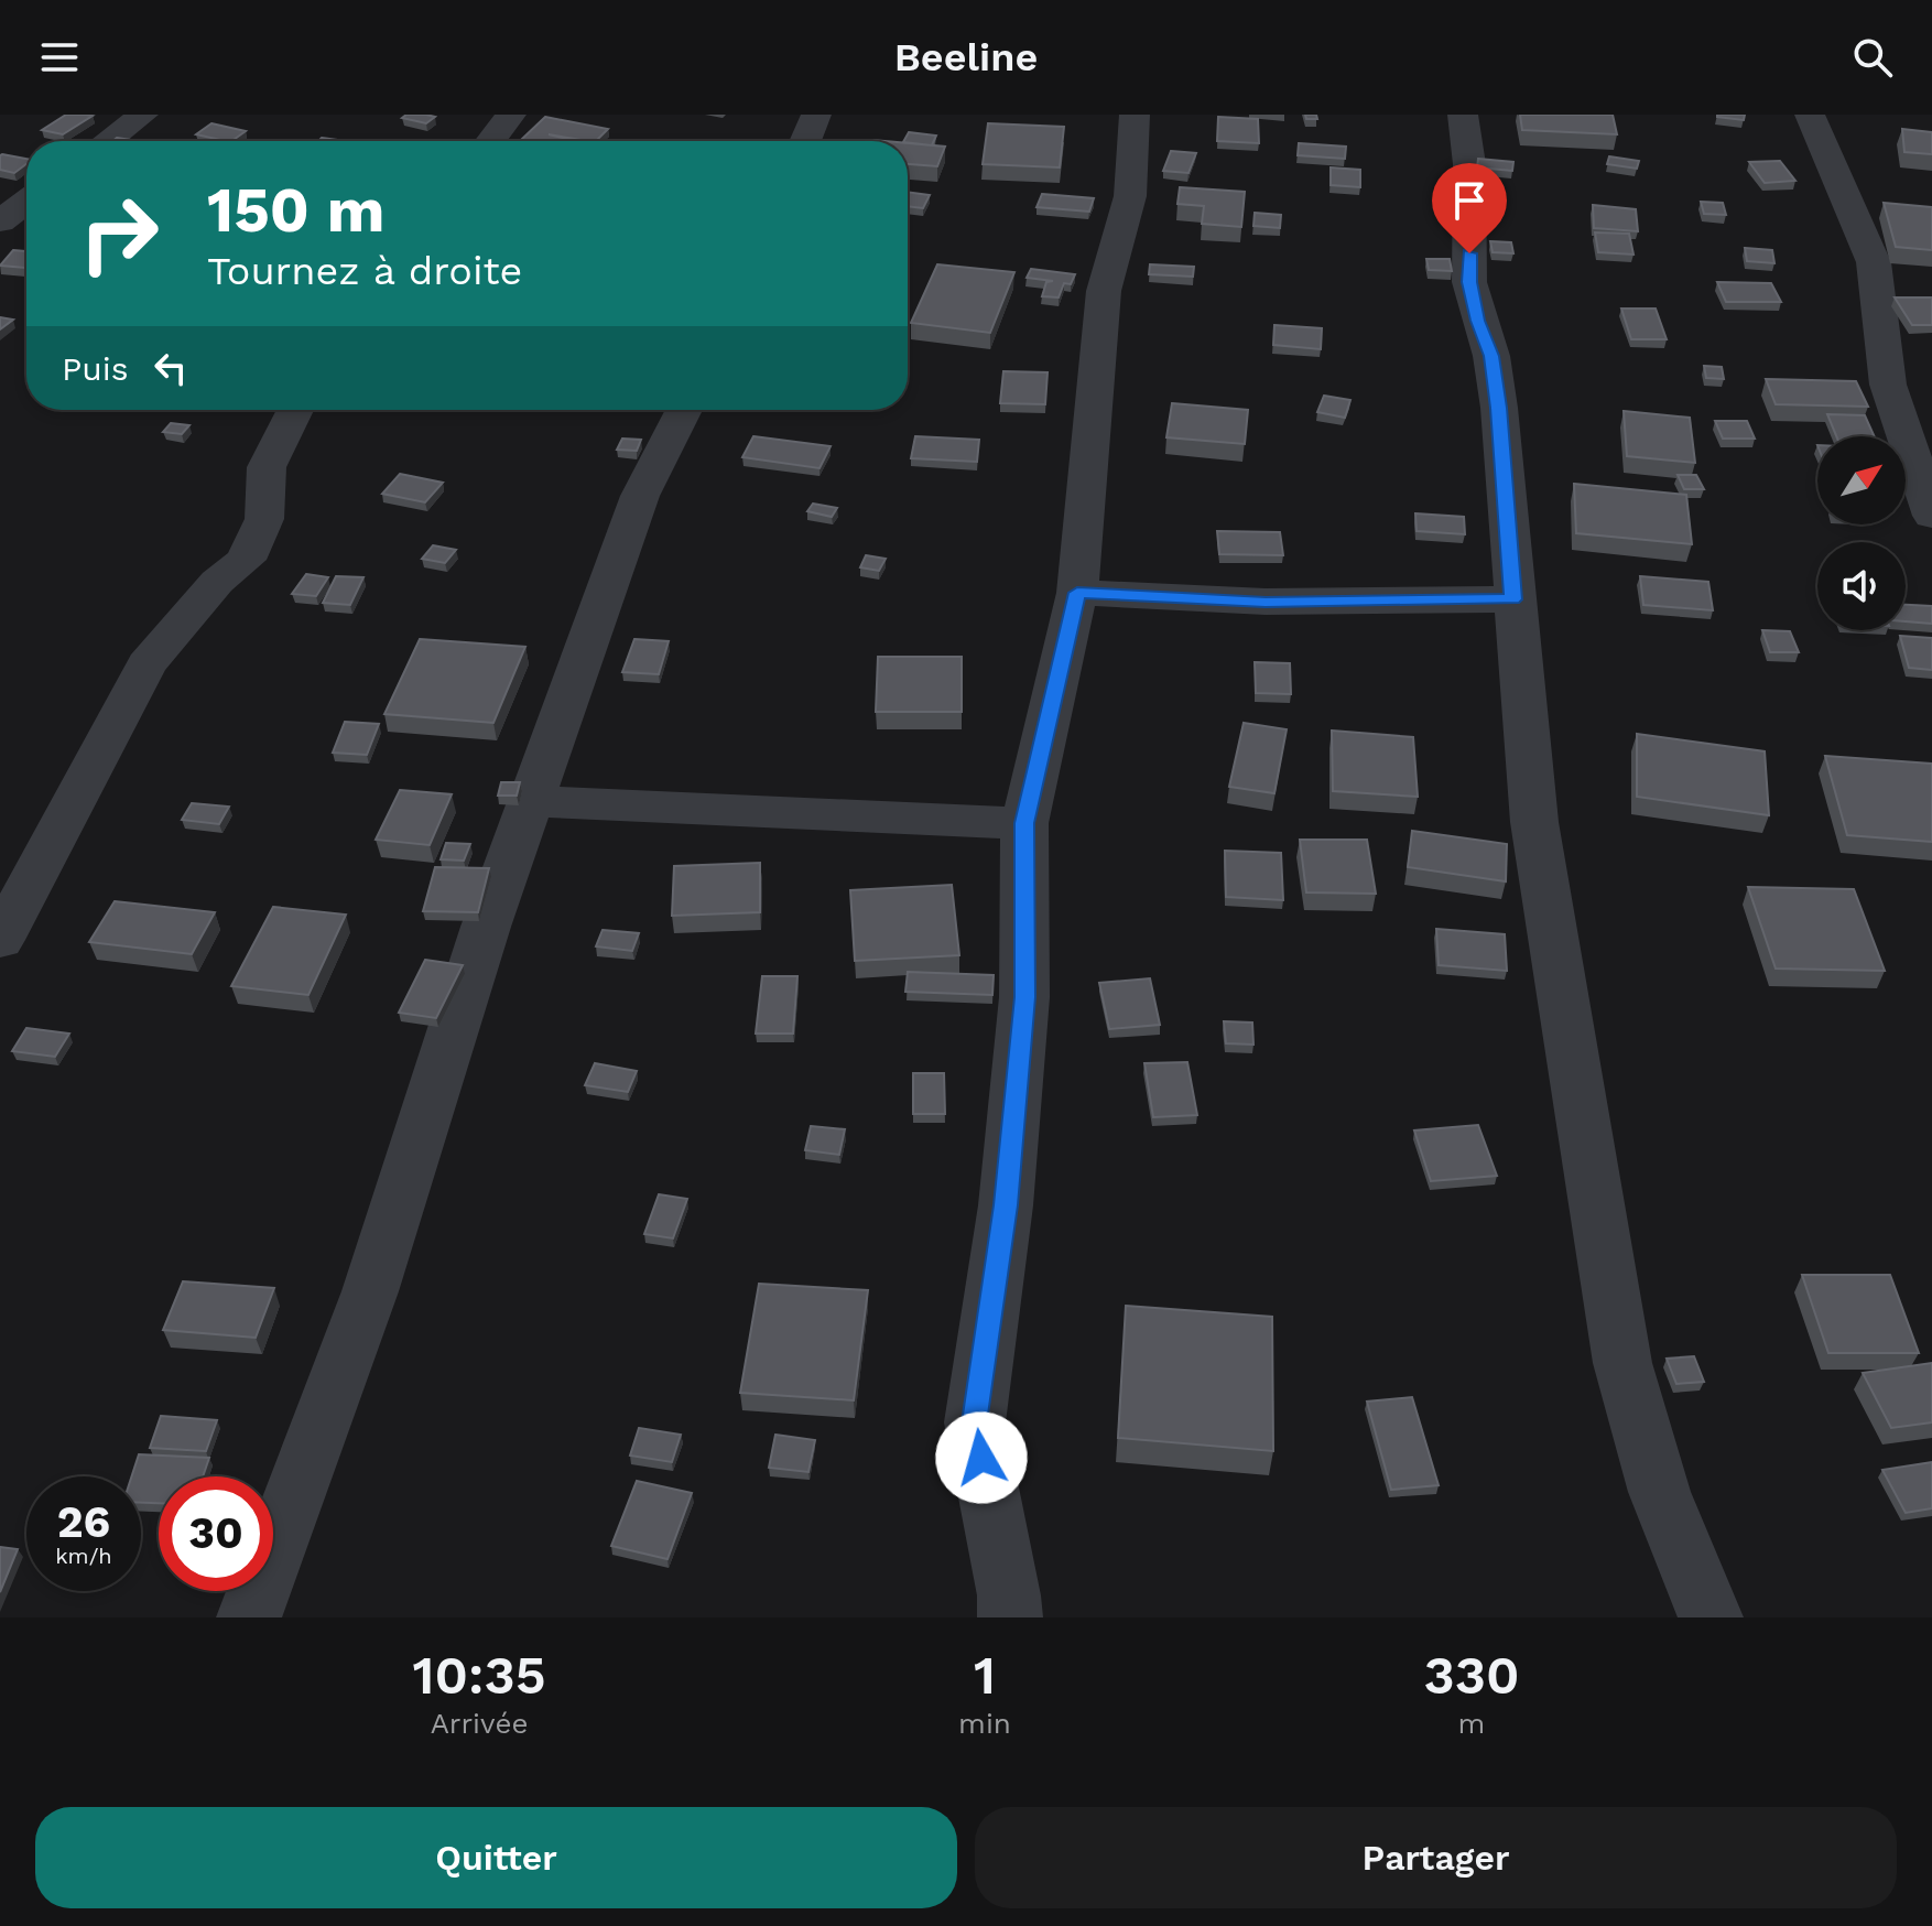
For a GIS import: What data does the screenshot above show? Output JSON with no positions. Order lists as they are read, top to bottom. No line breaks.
{"north":"top right","page":{"header":"Beeline","turn":["150 m","Tournez à droite"],"then":"Puis","speed":"26 km/h","limit":"30","eta":["10:35","Arrivée","1","min","330","m"],"buttons":["Quitter","Partager"]}}
